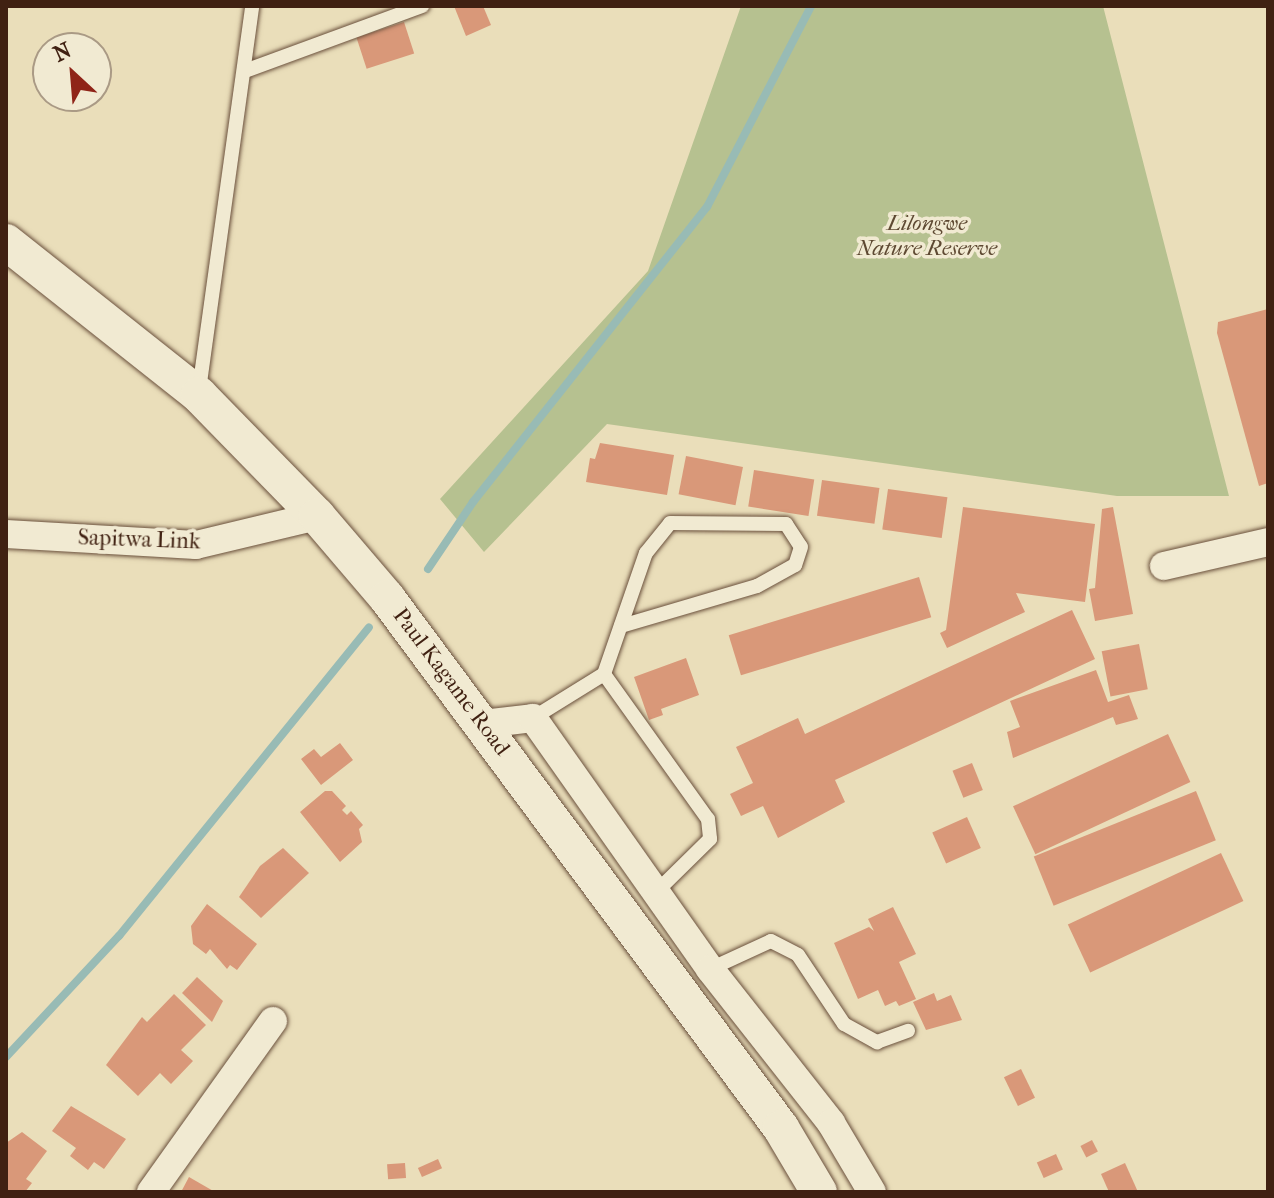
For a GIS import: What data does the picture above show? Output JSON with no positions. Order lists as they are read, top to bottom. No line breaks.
{"streets":{"street":["Sapitwa Link","Paul Kagame Road"]},"crossings":[["Sapitwa Link","Paul Kagame Road"]],"parks":["Lilongwe Nature Reserve"],"north":"top left"}
